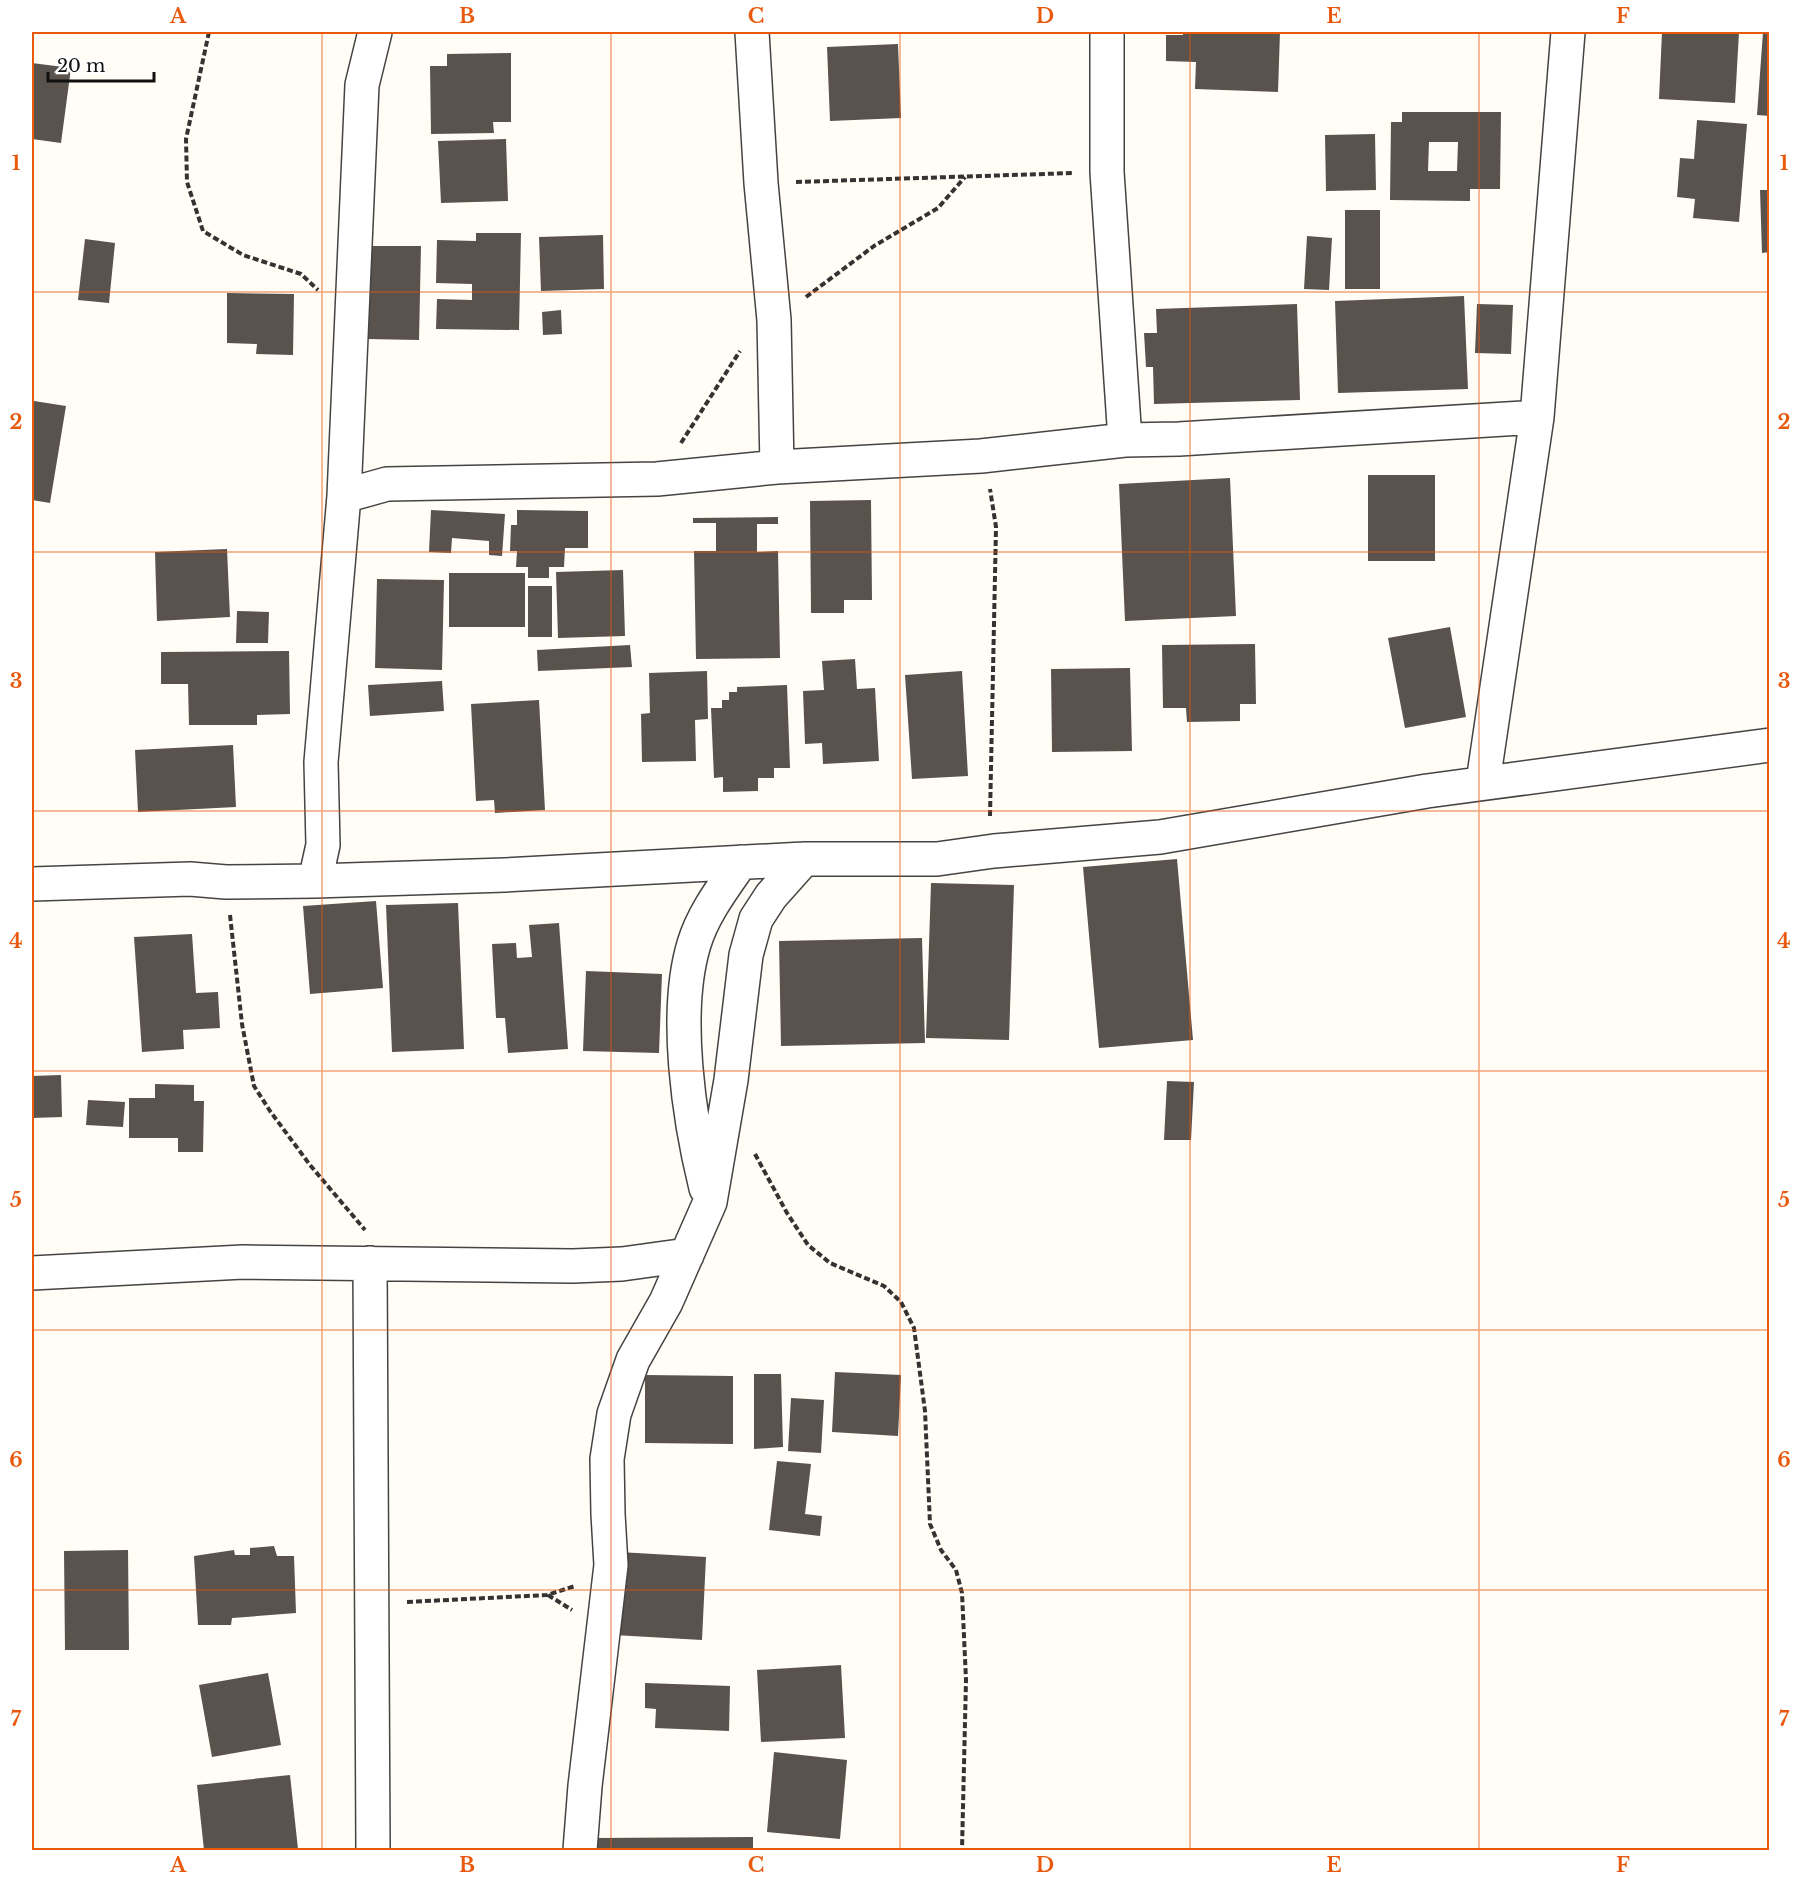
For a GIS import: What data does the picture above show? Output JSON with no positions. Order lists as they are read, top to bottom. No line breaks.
{"scale_bar":"20 m","grid":{"columns":["A","B","C","D","E","F"],"rows":["1","2","3","4","5","6","7"]}}
